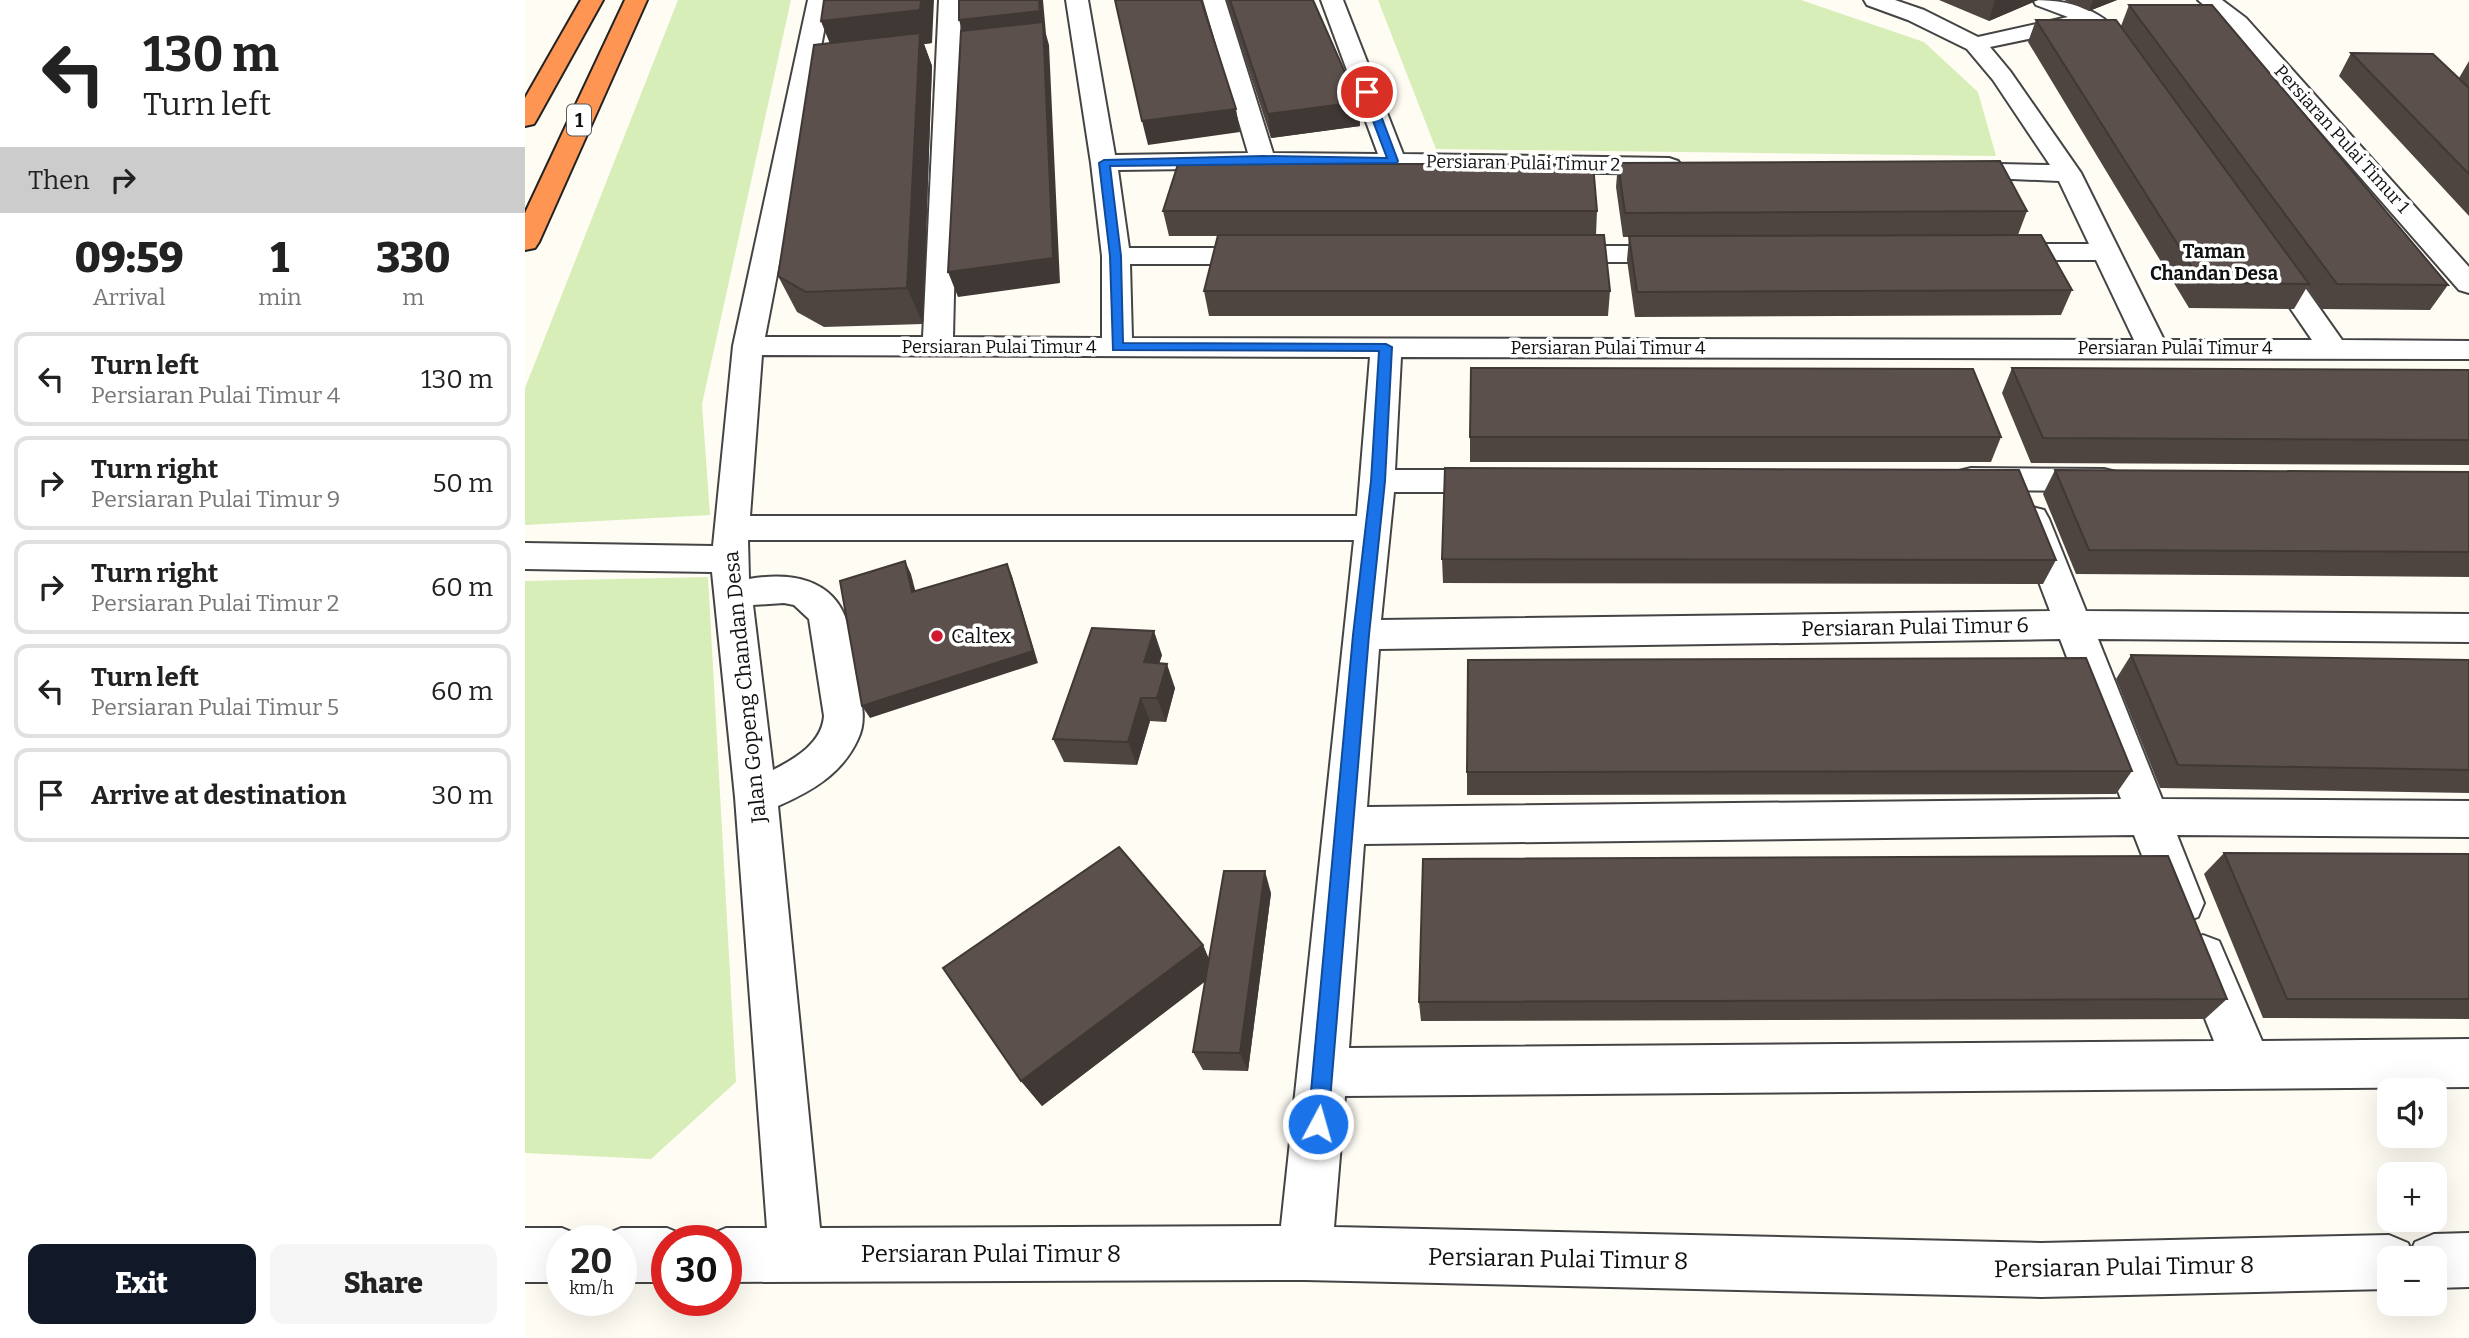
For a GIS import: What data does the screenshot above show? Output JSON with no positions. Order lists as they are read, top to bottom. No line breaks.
{"streets":{"highway":["1"],"street":["Persiaran Pulai Timur 1","Persiaran Pulai Timur 2","Persiaran Pulai Timur 4","Persiaran Pulai Timur 6","Jalan Gopeng Chandan Desa","Persiaran Pulai Timur 8"]},"crossings":[["Persiaran Pulai Timur 4","Jalan Gopeng Chandan Desa"],["Jalan Gopeng Chandan Desa","Persiaran Pulai Timur 8"]],"districts":["Taman Chandan Desa"],"places":["Caltex"],"page":{"turn":["130 m","Turn left"],"then":"Then","eta":["09:59","Arrival","1","min","330","m"],"list":[{"name":"Turn left","note":"Persiaran Pulai Timur 4","value":"130 m"},{"name":"Turn right","note":"Persiaran Pulai Timur 9","value":"50 m"},{"name":"Turn right","note":"Persiaran Pulai Timur 2","value":"60 m"},{"name":"Turn left","note":"Persiaran Pulai Timur 5","value":"60 m"},{"name":"Arrive at destination","value":"30 m"}],"map_buttons":["+","−"],"speed":"20 km/h","limit":"30","buttons":["Exit","Share"]}}
